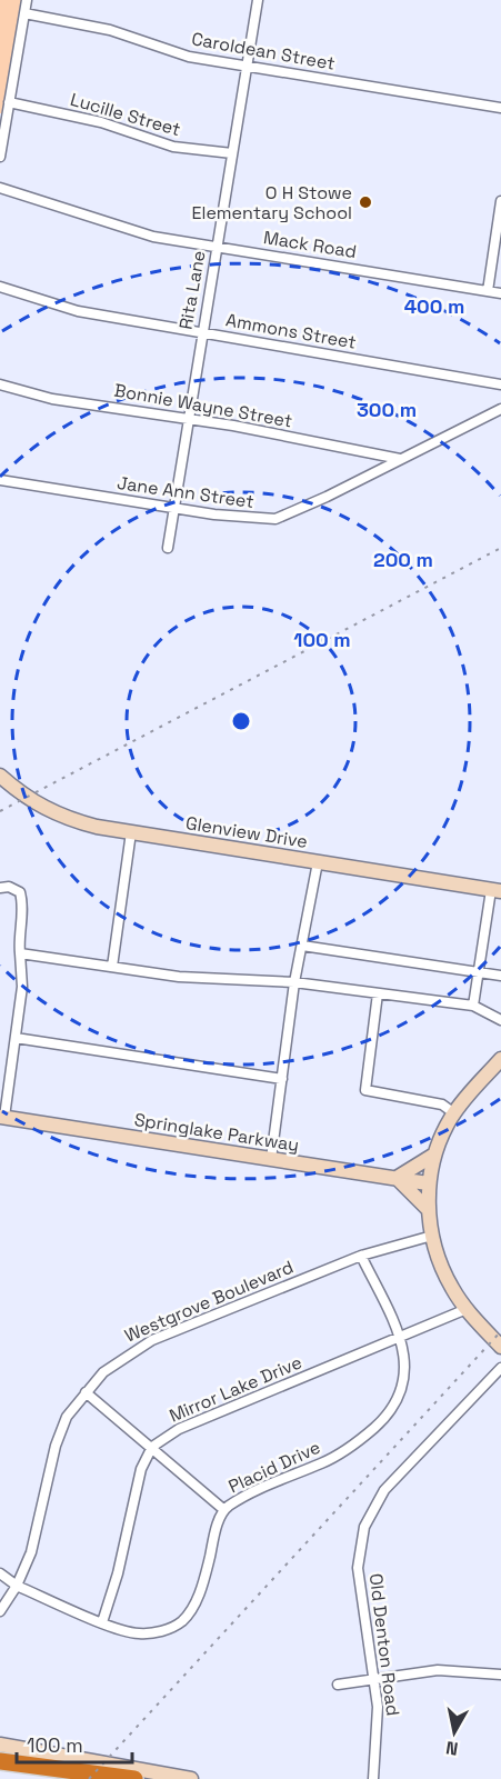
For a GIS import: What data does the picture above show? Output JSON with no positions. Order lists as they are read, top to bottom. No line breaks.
{"streets":{"main road":["Glenview Drive","Springlake Parkway"],"street":["Caroldean Street","Lucille Street","Mack Road","Rita Lane","Ammons Street","Bonnie Wayne Street","Jane Ann Street","Westgrove Boulevard","Mirror Lake Drive","Placid Drive","Old Denton Road"]},"crossings":[["Caroldean Street","Rita Lane"],["Lucille Street","Rita Lane"],["Mack Road","Rita Lane"],["Rita Lane","Ammons Street"],["Rita Lane","Bonnie Wayne Street"],["Rita Lane","Jane Ann Street"],["Bonnie Wayne Street","Jane Ann Street"],["Westgrove Boulevard","Placid Drive"],["Mirror Lake Drive","Placid Drive"]],"places":["O H Stowe Elementary School"],"scale_bar":"100 m","north":"bottom","rings":["400 m","300 m","200 m","100 m"]}
